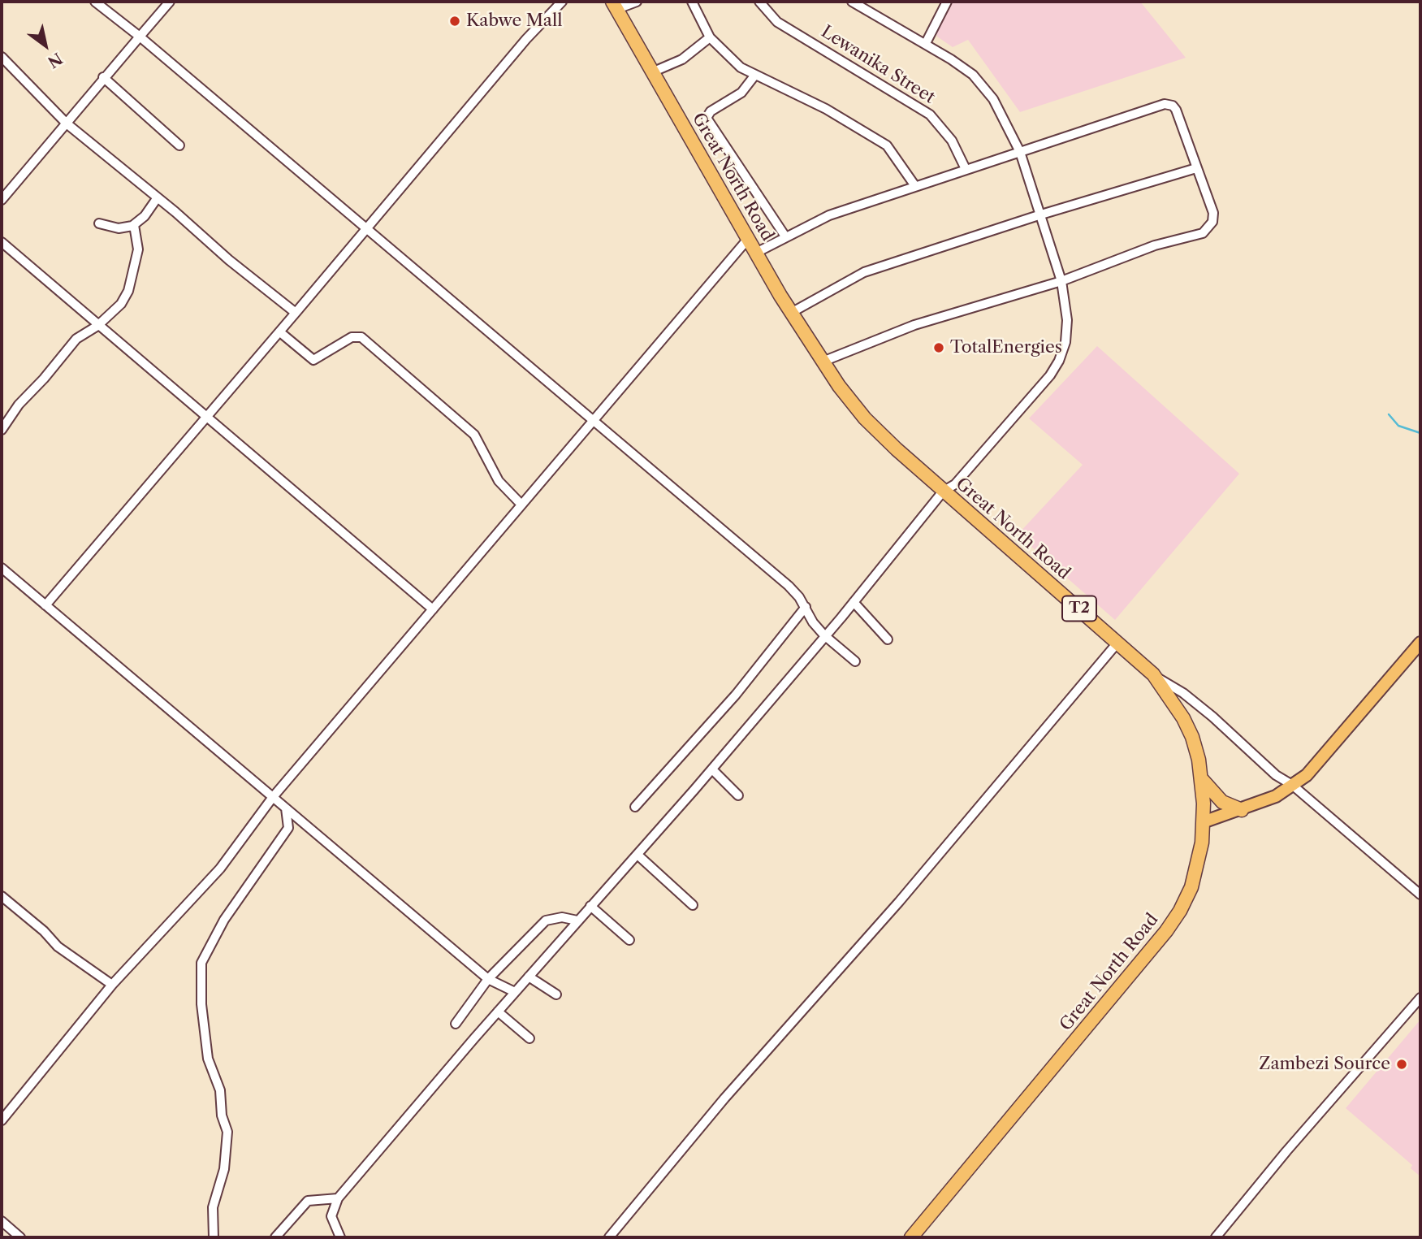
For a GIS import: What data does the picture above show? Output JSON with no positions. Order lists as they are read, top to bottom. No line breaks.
{"streets":{"highway":["Great North Road","T2"],"street":["Lewanika Street"]},"places":["Kabwe Mall","TotalEnergies","Zambezi Source"],"north":"bottom right"}
